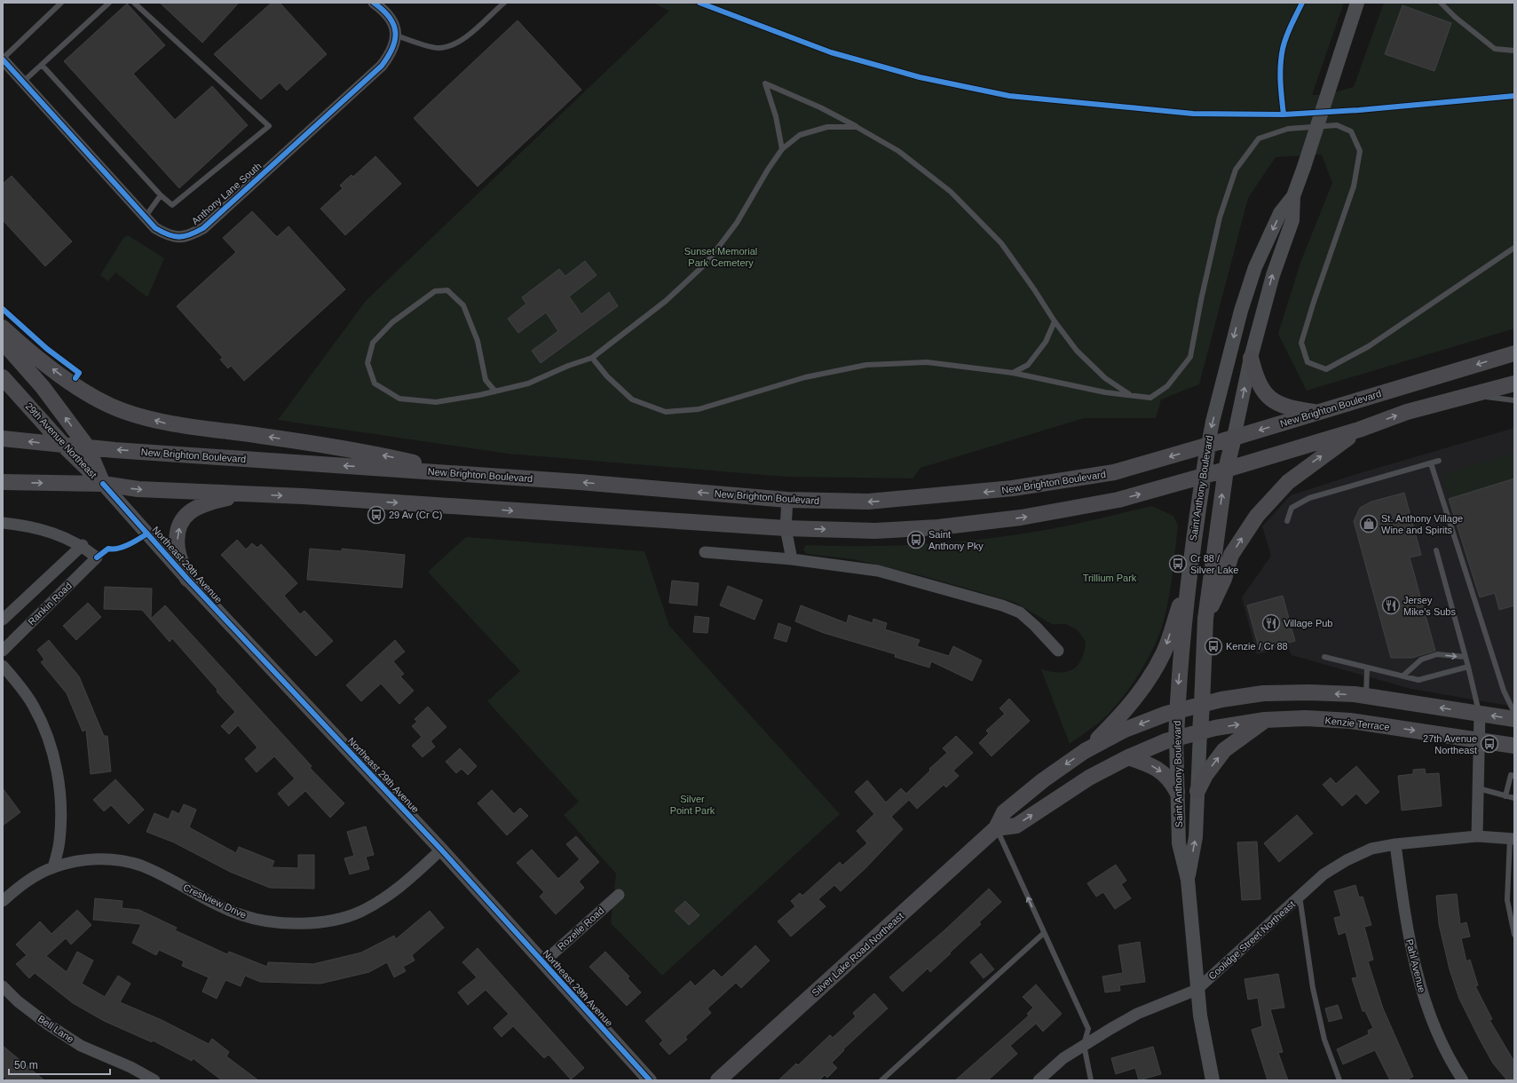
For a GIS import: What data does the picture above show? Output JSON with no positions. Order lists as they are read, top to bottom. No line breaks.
{"streets":{"main road":["New Brighton Boulevard","29th Avenue Northeast","Saint Anthony Boulevard","Kenzie Terrace","Silver Lake Road Northeast"],"street":["Anthony Lane South","Northeast 29th Avenue","Rankin Road","Crestview Drive","Rozelle Road","Coolidge Street Northeast","Pahl Avenue","Bell Lane"]},"crossings":[["New Brighton Boulevard","29th Avenue Northeast"],["New Brighton Boulevard","Saint Anthony Boulevard"],["29th Avenue Northeast","Northeast 29th Avenue"],["Saint Anthony Boulevard","Kenzie Terrace"],["Saint Anthony Boulevard","Coolidge Street Northeast"],["Saint Anthony Boulevard","Silver Lake Road Northeast"],["Northeast 29th Avenue","Crestview Drive"],["Northeast 29th Avenue","Rozelle Road"],["Coolidge Street Northeast","Pahl Avenue"]],"parks":["Sunset Memorial Park Cemetery","Trillium Park","Silver Point Park"],"places":{"bus stop":["29 Av (Cr C)","Saint Anthony Pky","Cr 88 / Silver Lake","Kenzie / Cr 88","27th Avenue Northeast"],"shop":["St. Anthony Village Wine and Spirits"],"restaurant":["Jersey Mike's Subs","Village Pub"]},"scale_bar":"50 m"}
